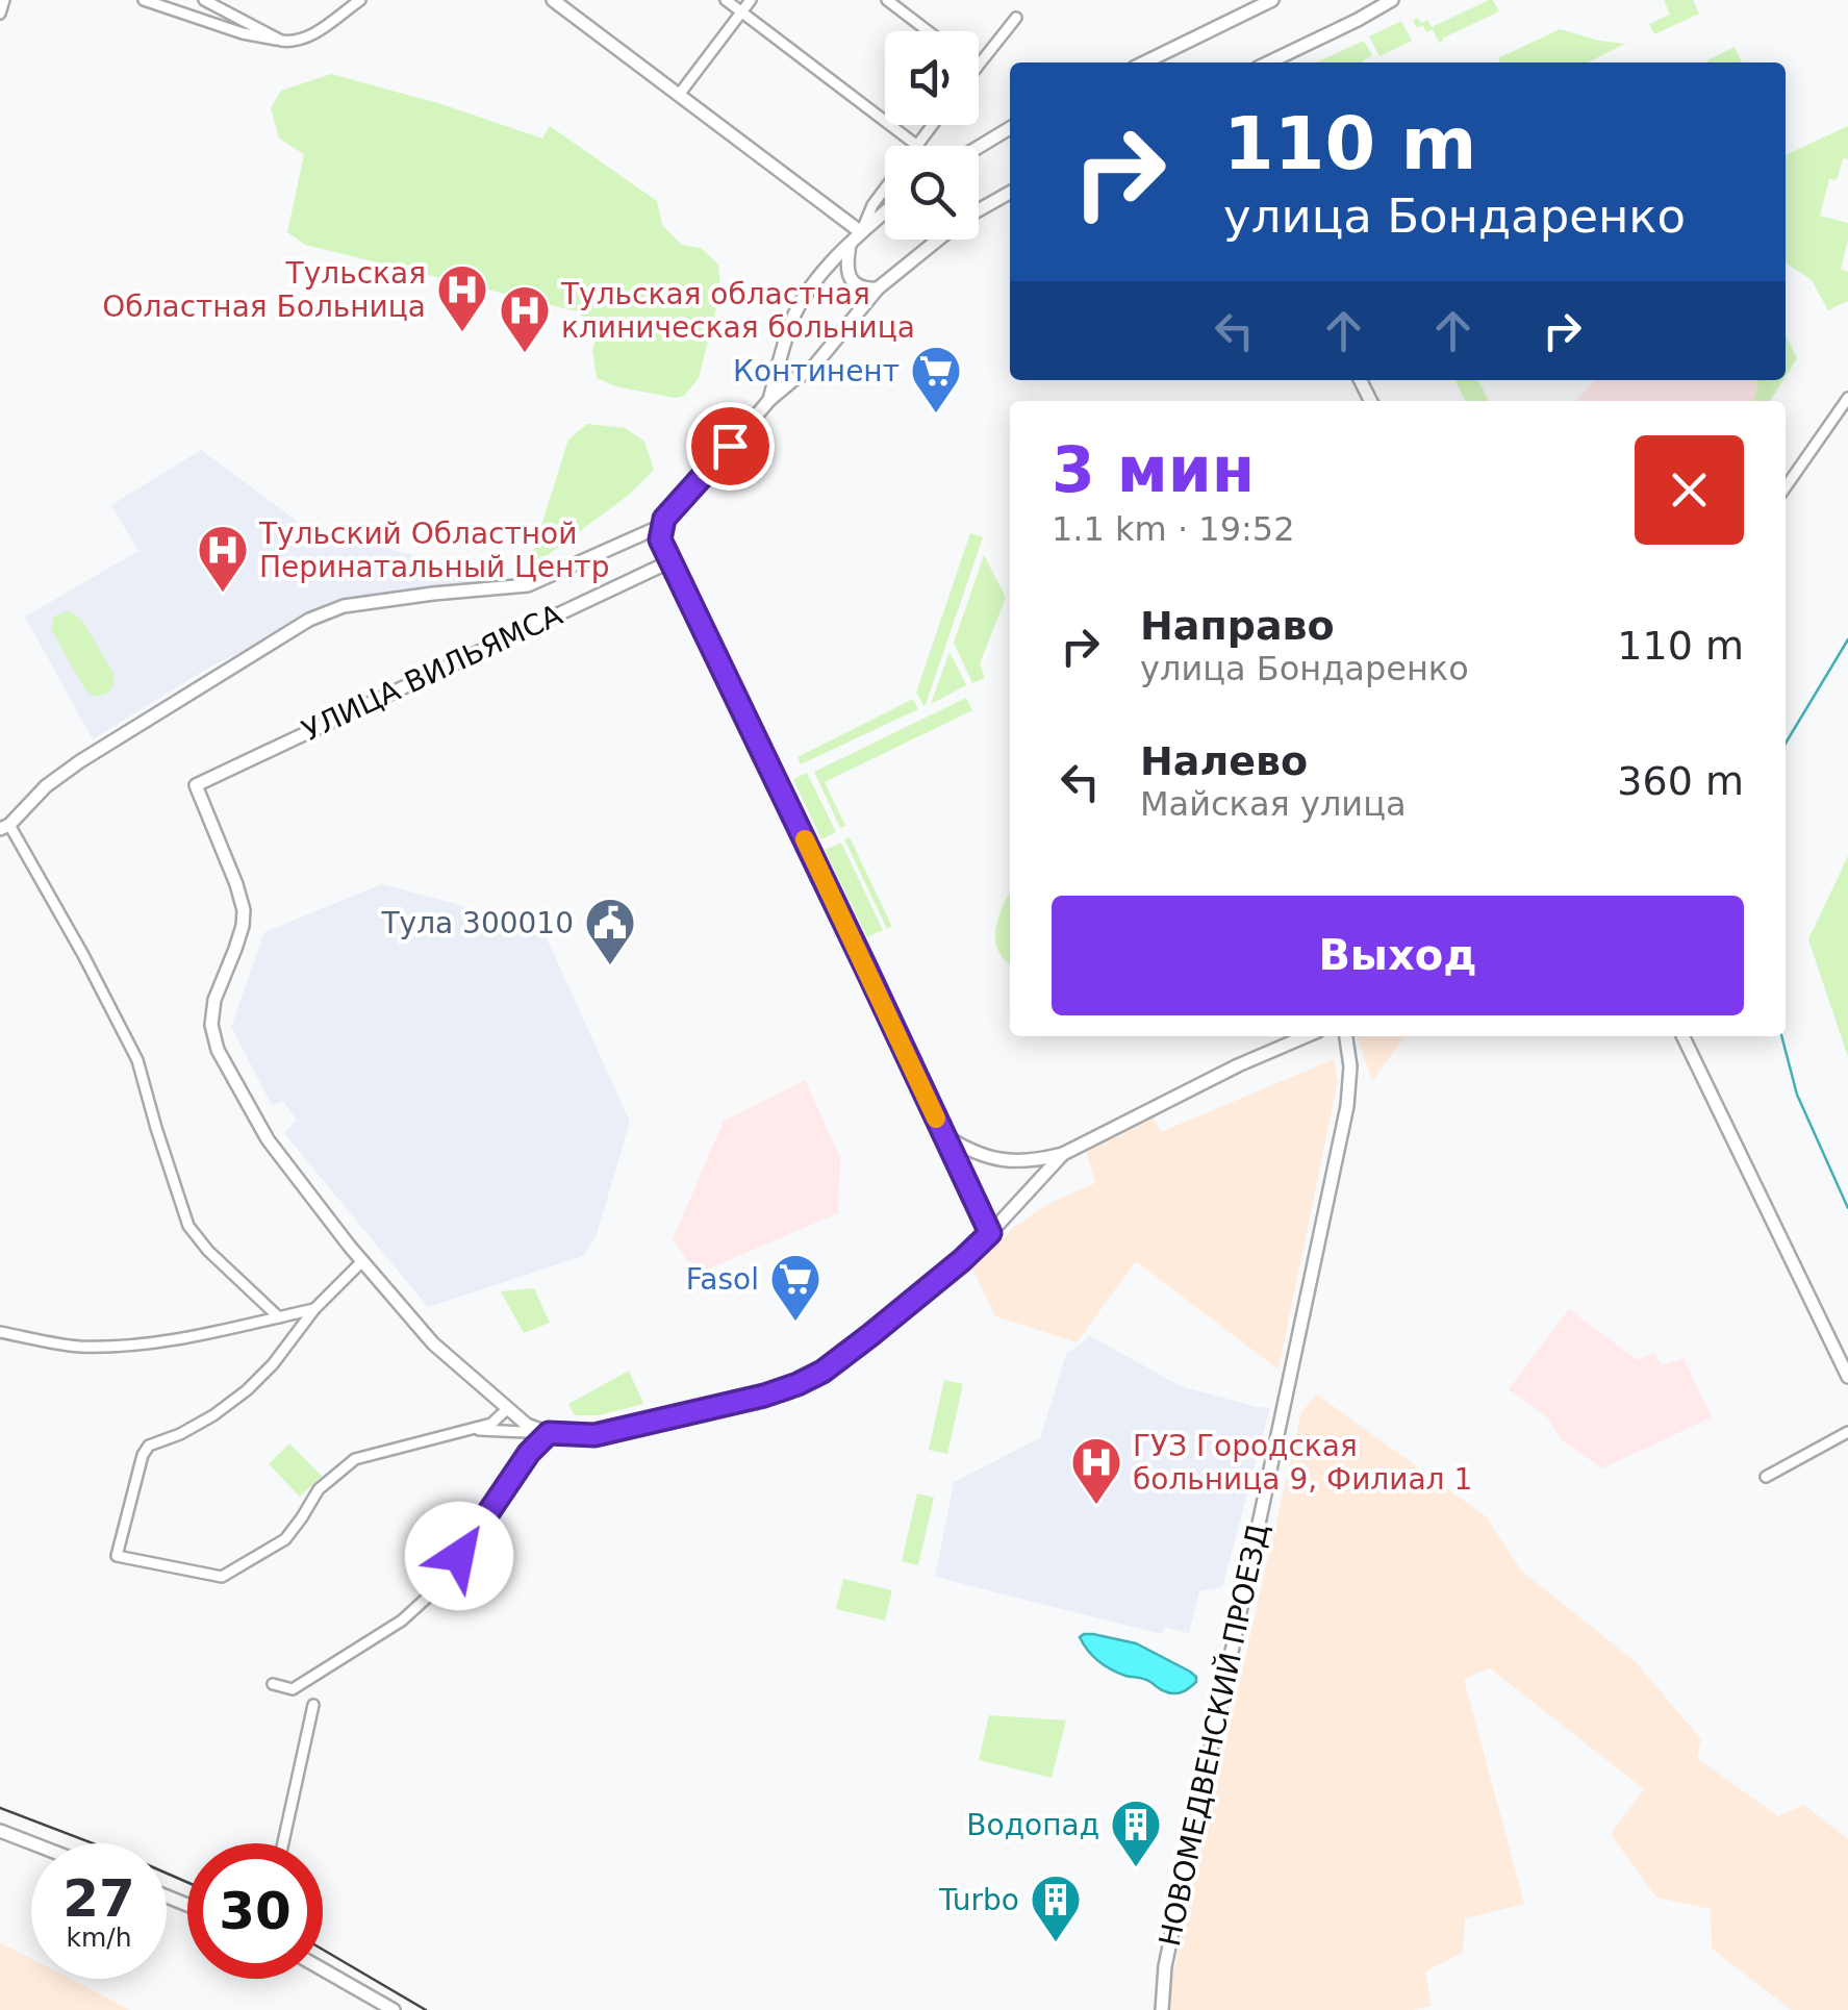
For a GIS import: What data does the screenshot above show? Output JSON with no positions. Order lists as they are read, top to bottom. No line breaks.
{"streets":{"street":["УЛИЦА ВИЛЬЯМСА","НОВОМЕДВЕНСКИЙ ПРОЕЗД"]},"places":{"hospital":["Тульская Областная Больница","Тульская областная клиническая больница","Тульский Областной Перинатальный Центр","ГУЗ Городская больница 9, Филиал 1"],"supermarket":["Континент","Fasol"],"public building":["Тула 300010"],"building":["Водопад","Turbo"]},"page":{"turn":["110 m","улица Бондаренко"],"heading":["3 мин","1.1 km · 19:52"],"list":[{"name":"Направо","note":"улица Бондаренко","value":"110 m"},{"name":"Налево","note":"Майская улица","value":"360 m"}],"buttons":"Выход","speed":"27 km/h","limit":"30"}}
